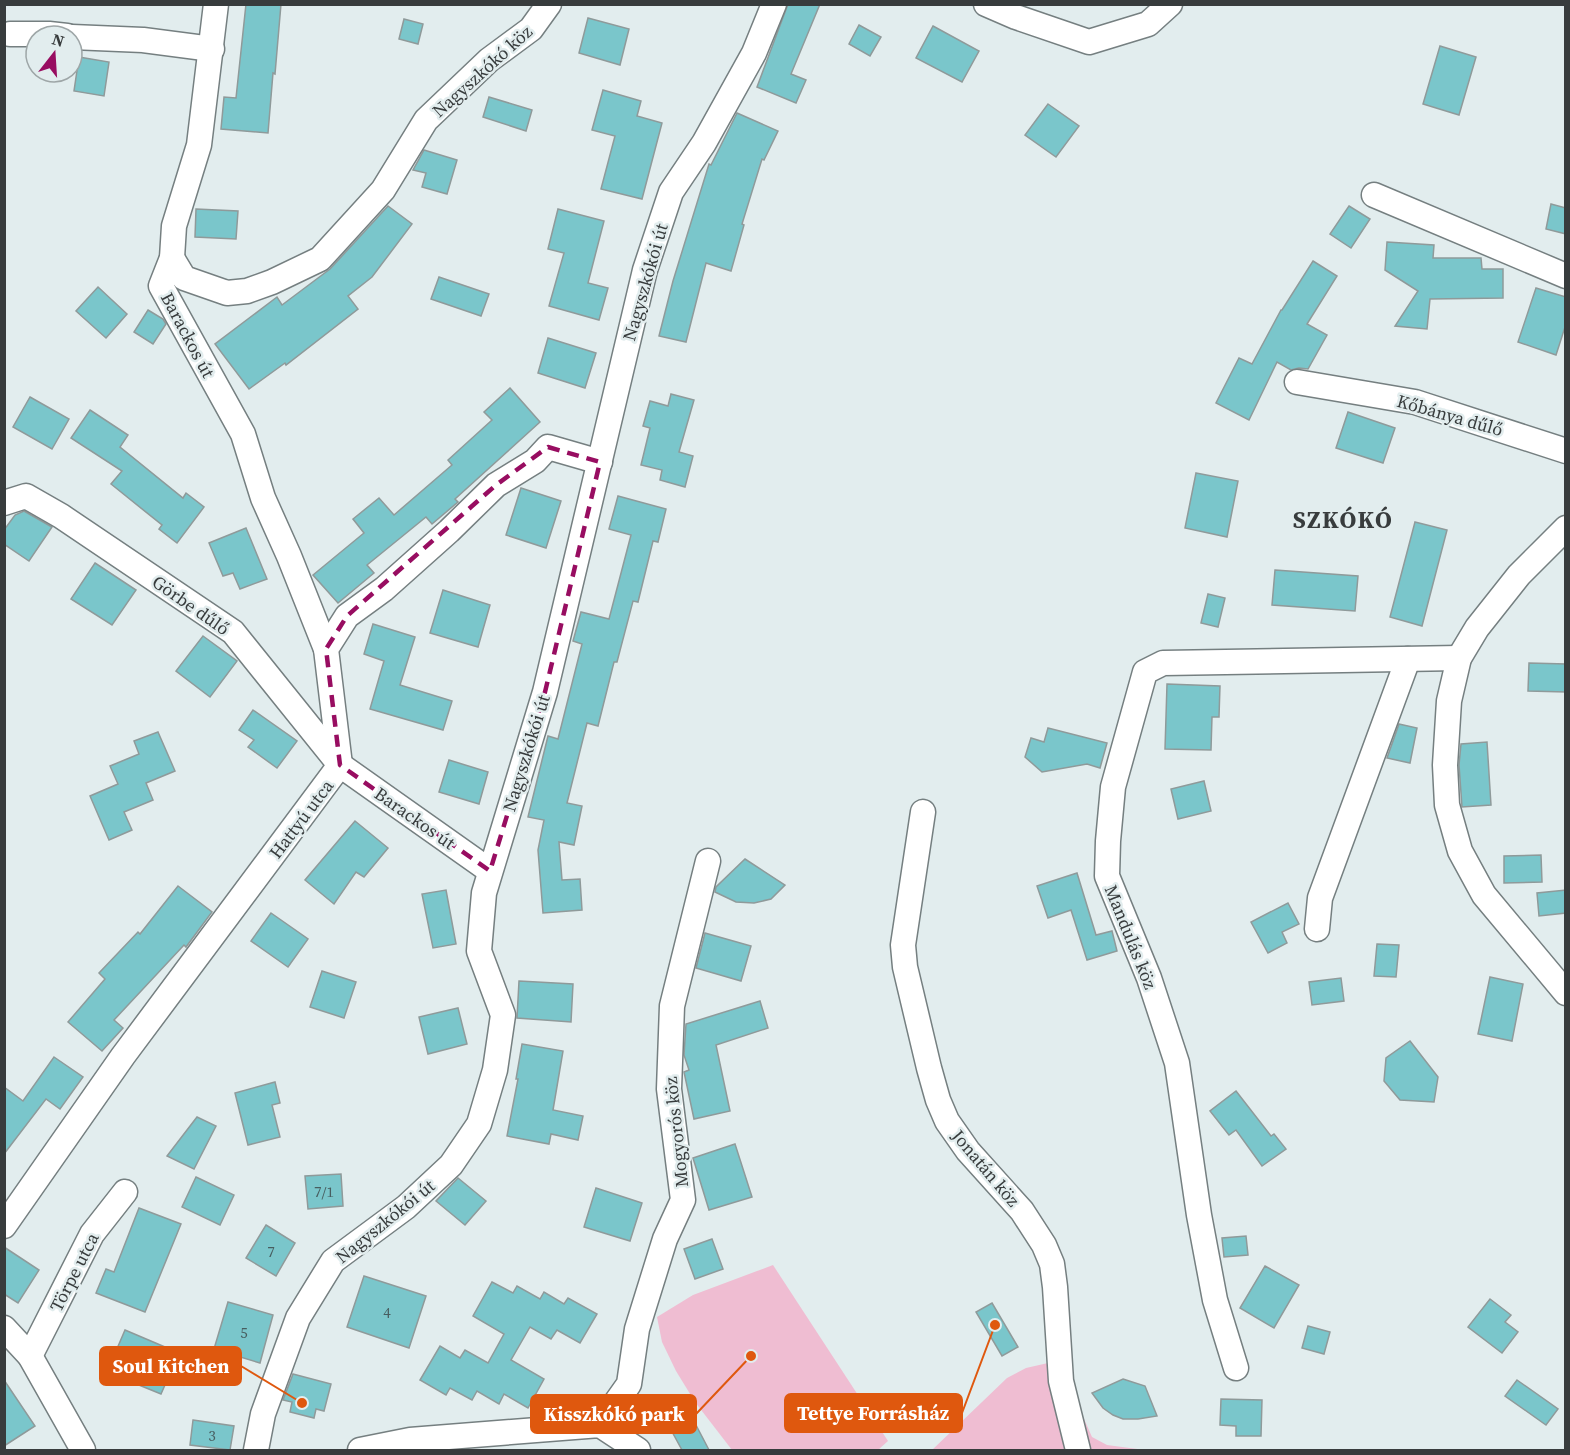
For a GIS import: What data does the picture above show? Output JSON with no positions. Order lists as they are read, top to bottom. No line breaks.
{"streets":{"street":["Nagyszkókó köz","Nagyszkókói út","Barackos út","Kőbánya dűlő","Görbe dűlő","Hattyú utca","Mandulás köz","Mogyorós köz","Jonatán köz","Törpe utca"]},"crossings":[["Nagyszkókó köz","Barackos út"],["Nagyszkókói út","Barackos út"],["Barackos út","Görbe dűlő"],["Barackos út","Hattyú utca"],["Görbe dűlő","Hattyú utca"]],"districts":["SZKÓKÓ"],"places":["Tettye Forrásház","Kisszkókó park","Soul Kitchen"],"house_numbers":["7/1","7","4","5","3"],"north":"top"}
